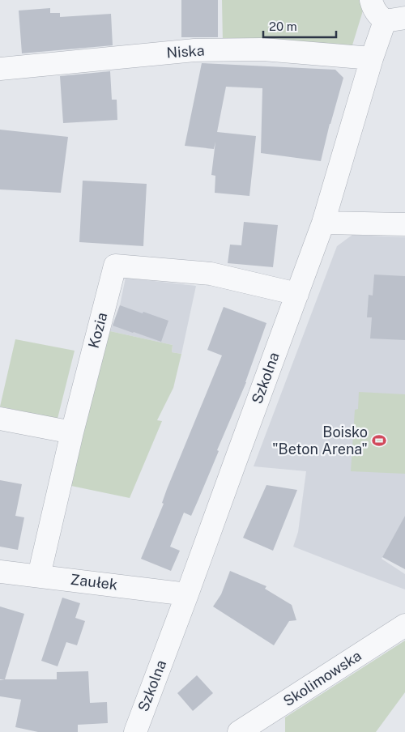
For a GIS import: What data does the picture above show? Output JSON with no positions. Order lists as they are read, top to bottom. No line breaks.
{"streets":{"street":["Niska","Kozia","Szkolna","Zaułek","Skolimowska"]},"crossings":[["Niska","Szkolna"],["Kozia","Szkolna"],["Kozia","Zaułek"],["Szkolna","Zaułek"]],"places":{"sports":["Boisko \"Beton Arena\""]},"scale_bar":"20 m"}
